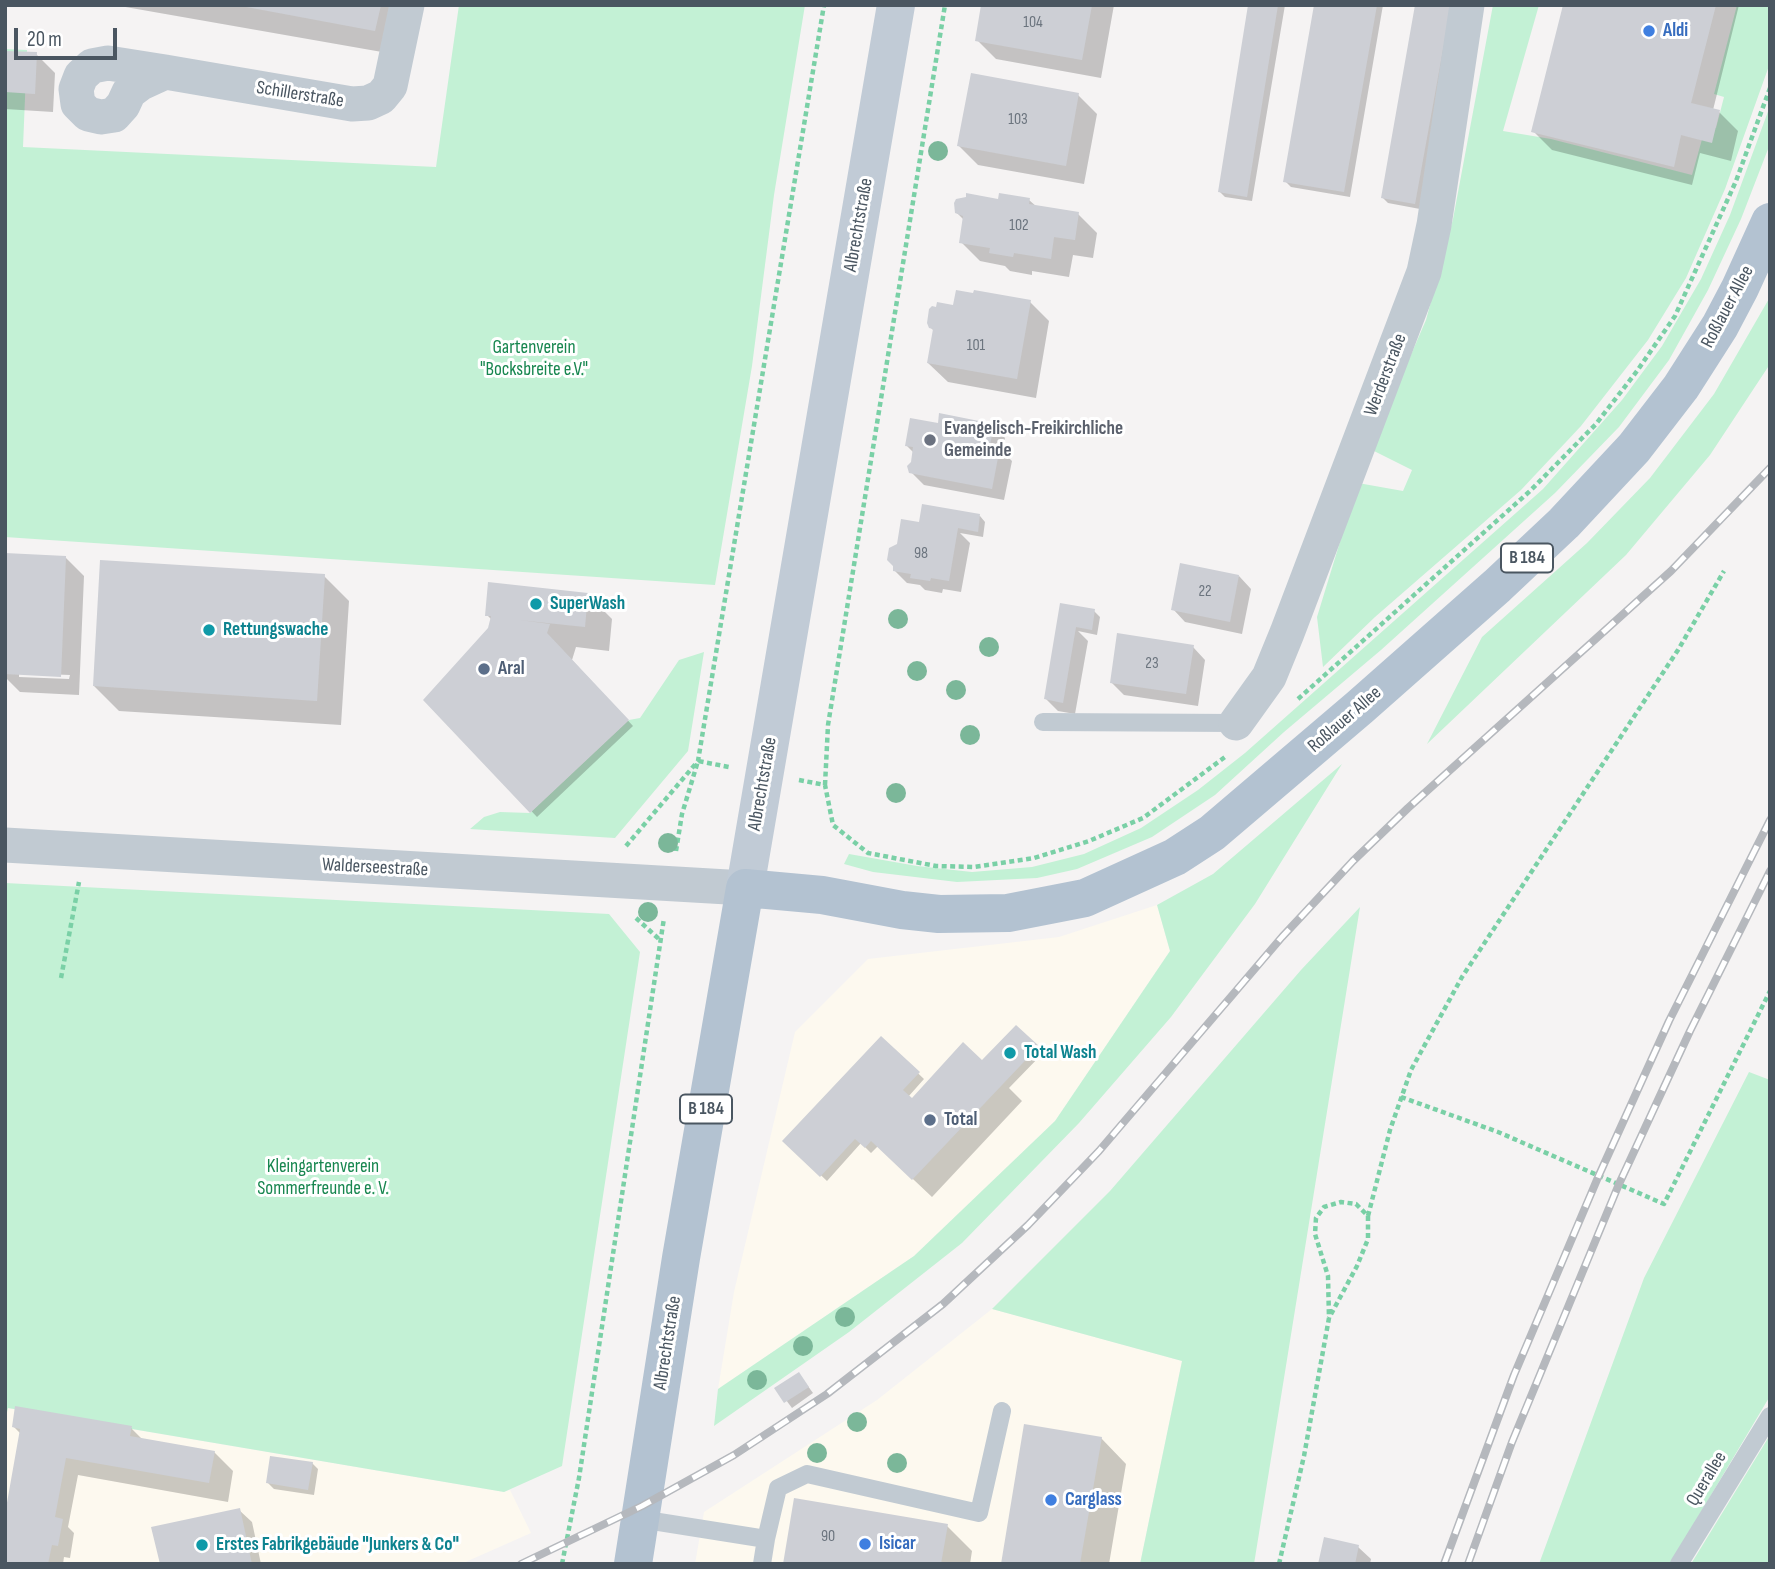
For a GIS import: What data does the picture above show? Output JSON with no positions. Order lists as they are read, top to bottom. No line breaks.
{"streets":{"main road":["Albrechtstraße","Roßlauer Allee","B 184"],"street":["Schillerstraße","Werderstraße","Walderseestraße"],"lane":["Querallee"]},"crossings":[["Albrechtstraße","Roßlauer Allee"],["Albrechtstraße","Walderseestraße"],["Roßlauer Allee","Walderseestraße"]],"parks":["Gartenverein \"Bocksbreite e.V.\"","Kleingartenverein Sommerfreunde e. V."],"places":["Aldi","Evangelisch-Freikirchliche Gemeinde","SuperWash","Rettungswache","Aral","Total Wash","Total","Carglass","Isicar","Erstes Fabrikgebäude \"Junkers & Co\""],"house_numbers":["104","103","102","101","98","22","23","90"],"scale_bar":"20 m"}
